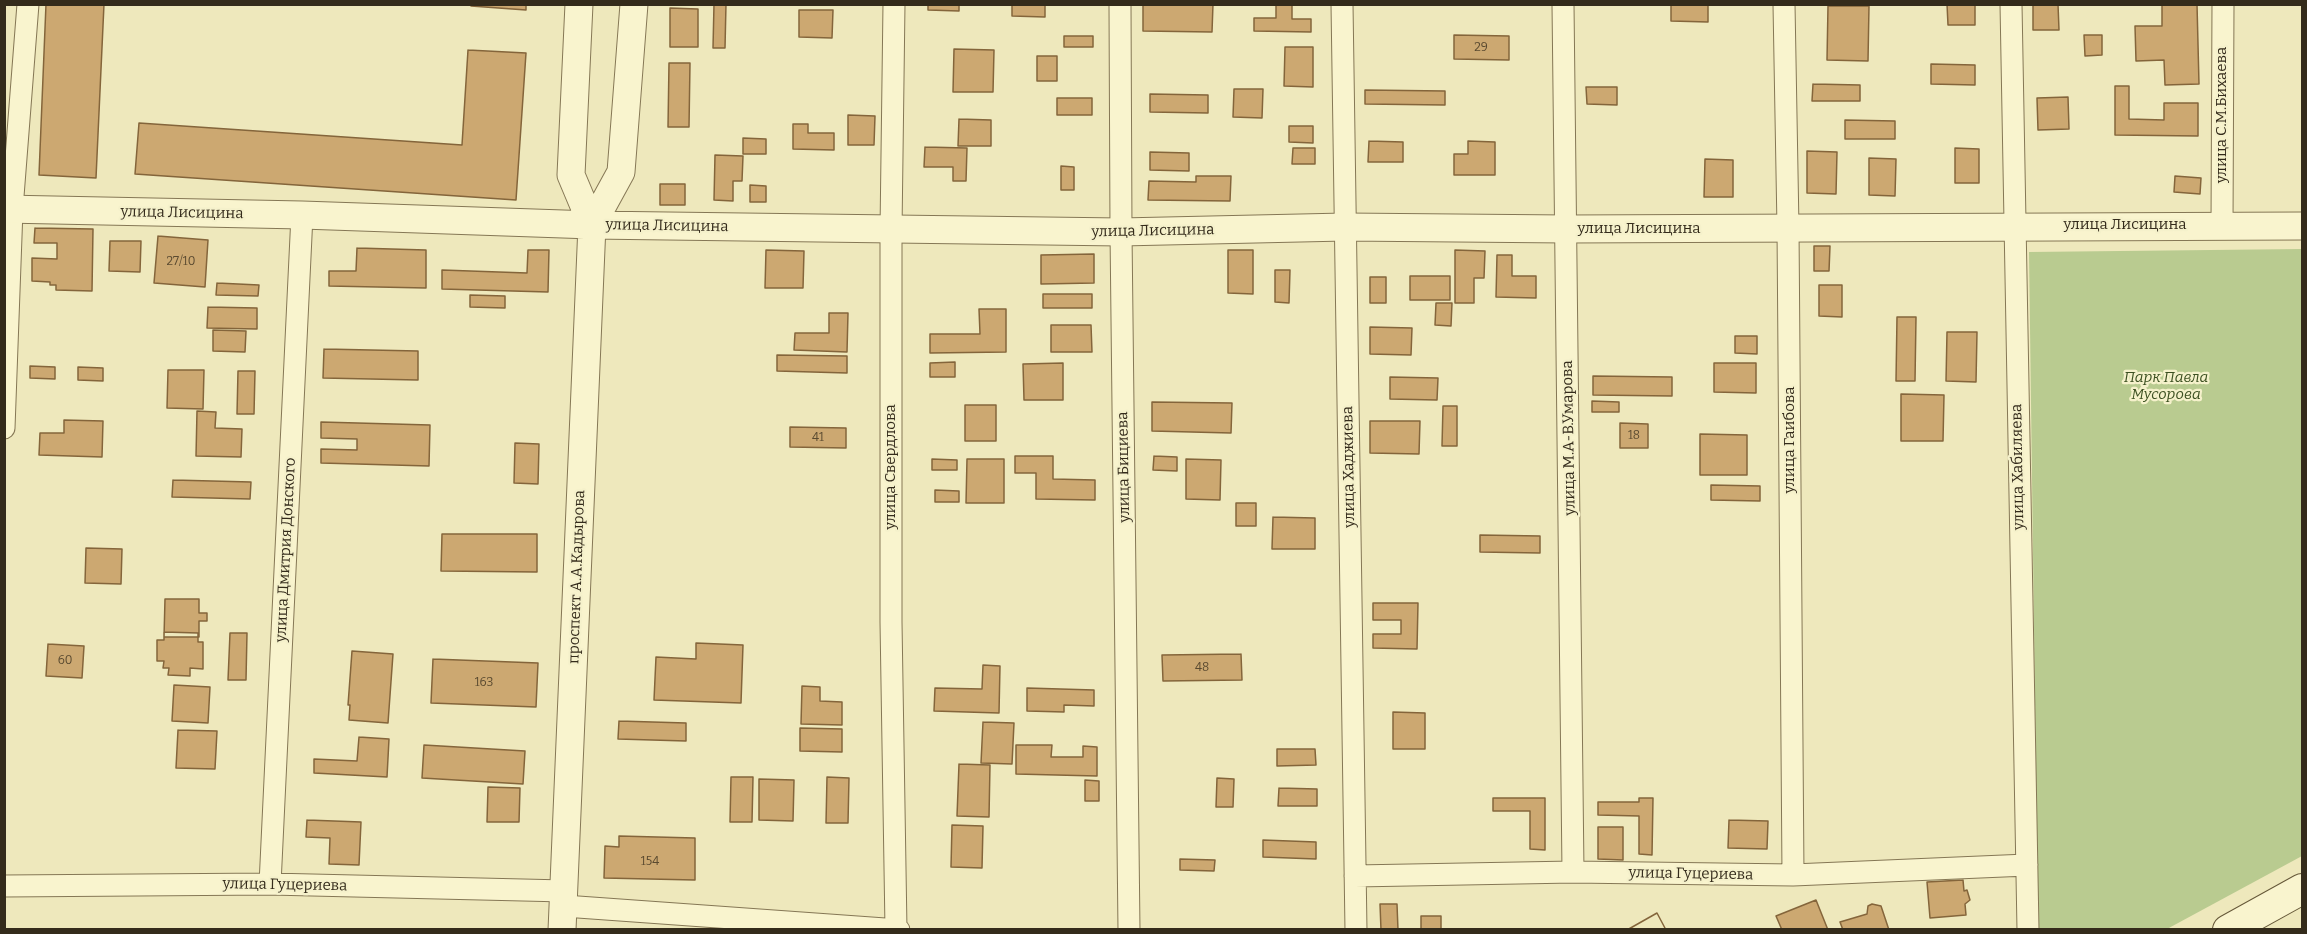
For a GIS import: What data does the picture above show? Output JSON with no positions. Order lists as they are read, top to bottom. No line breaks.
{"streets":{"street":["улица С.М.Бихаева","улица Лисицина","улица М.А-В.Умарова","улица Гаибова","улица Свердлова","улица Бициева","улица Хаджиева","улица Хабиляева","улица Дмитрия Донского","проспект А.А.Кадырова","улица Гуцериева"]},"crossings":[["улица С.М.Бихаева","улица Лисицина"],["улица Лисицина","улица М.А-В.Умарова"],["улица Лисицина","улица Гаибова"],["улица Лисицина","улица Свердлова"],["улица Лисицина","улица Бициева"],["улица Лисицина","улица Хаджиева"],["улица Лисицина","улица Хабиляева"],["улица Лисицина","улица Дмитрия Донского"],["улица Лисицина","проспект А.А.Кадырова"],["улица М.А-В.Умарова","улица Гуцериева"],["улица Гаибова","улица Гуцериева"],["улица Свердлова","улица Гуцериева"],["улица Хаджиева","улица Гуцериева"],["улица Хабиляева","улица Гуцериева"],["улица Дмитрия Донского","улица Гуцериева"],["проспект А.А.Кадырова","улица Гуцериева"]],"parks":["Парк Павла Мусорова"],"house_numbers":["29","27/10","18","41","60","48","163","154"]}
